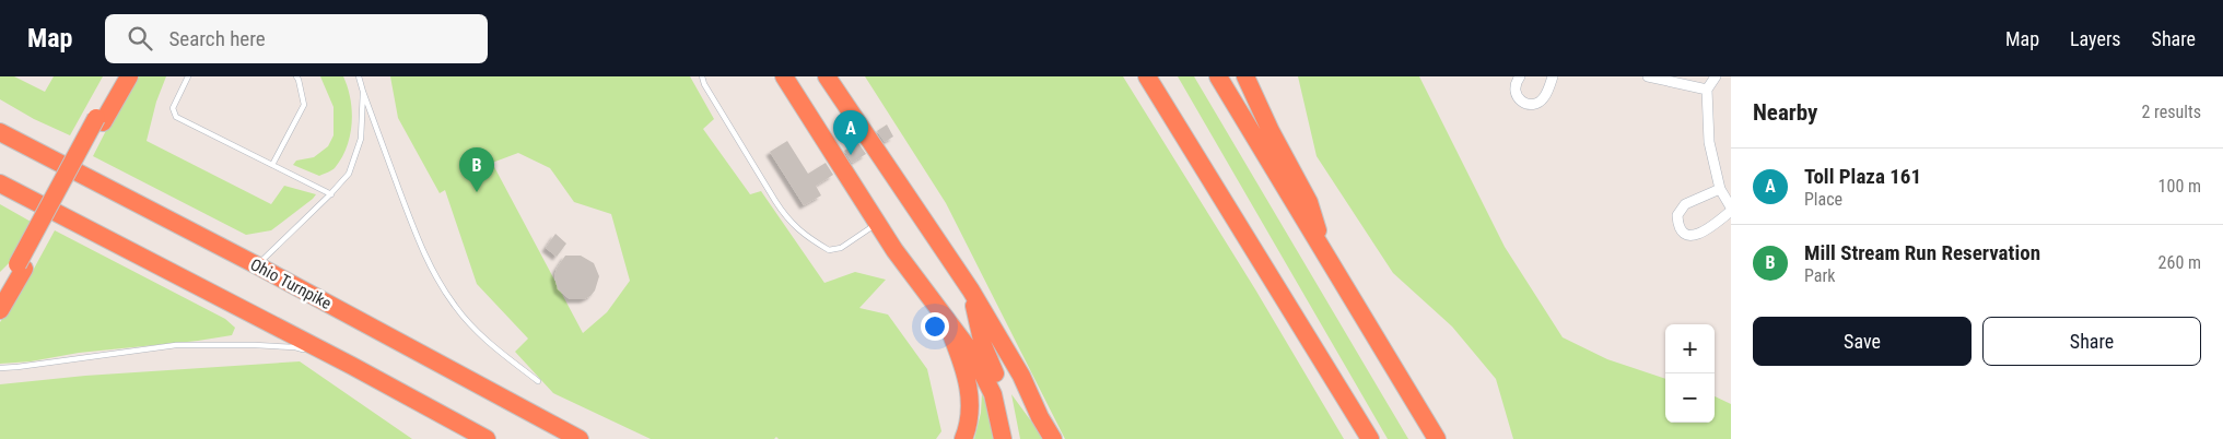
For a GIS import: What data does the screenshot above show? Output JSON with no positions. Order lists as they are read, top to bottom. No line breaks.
{"streets":{"highway":["Ohio Turnpike"]},"page":{"header":"Map","search":"Search here","nav":["Map","Layers","Share"],"heading":["Nearby","2 results"],"pins":["A","B"],"list":[{"mark":"A","name":"Toll Plaza 161","note":"Place","value":"100 m"},{"mark":"B","name":"Mill Stream Run Reservation","note":"Park","value":"260 m"}],"buttons":["Save","Share"],"map_buttons":["+","−"]}}
